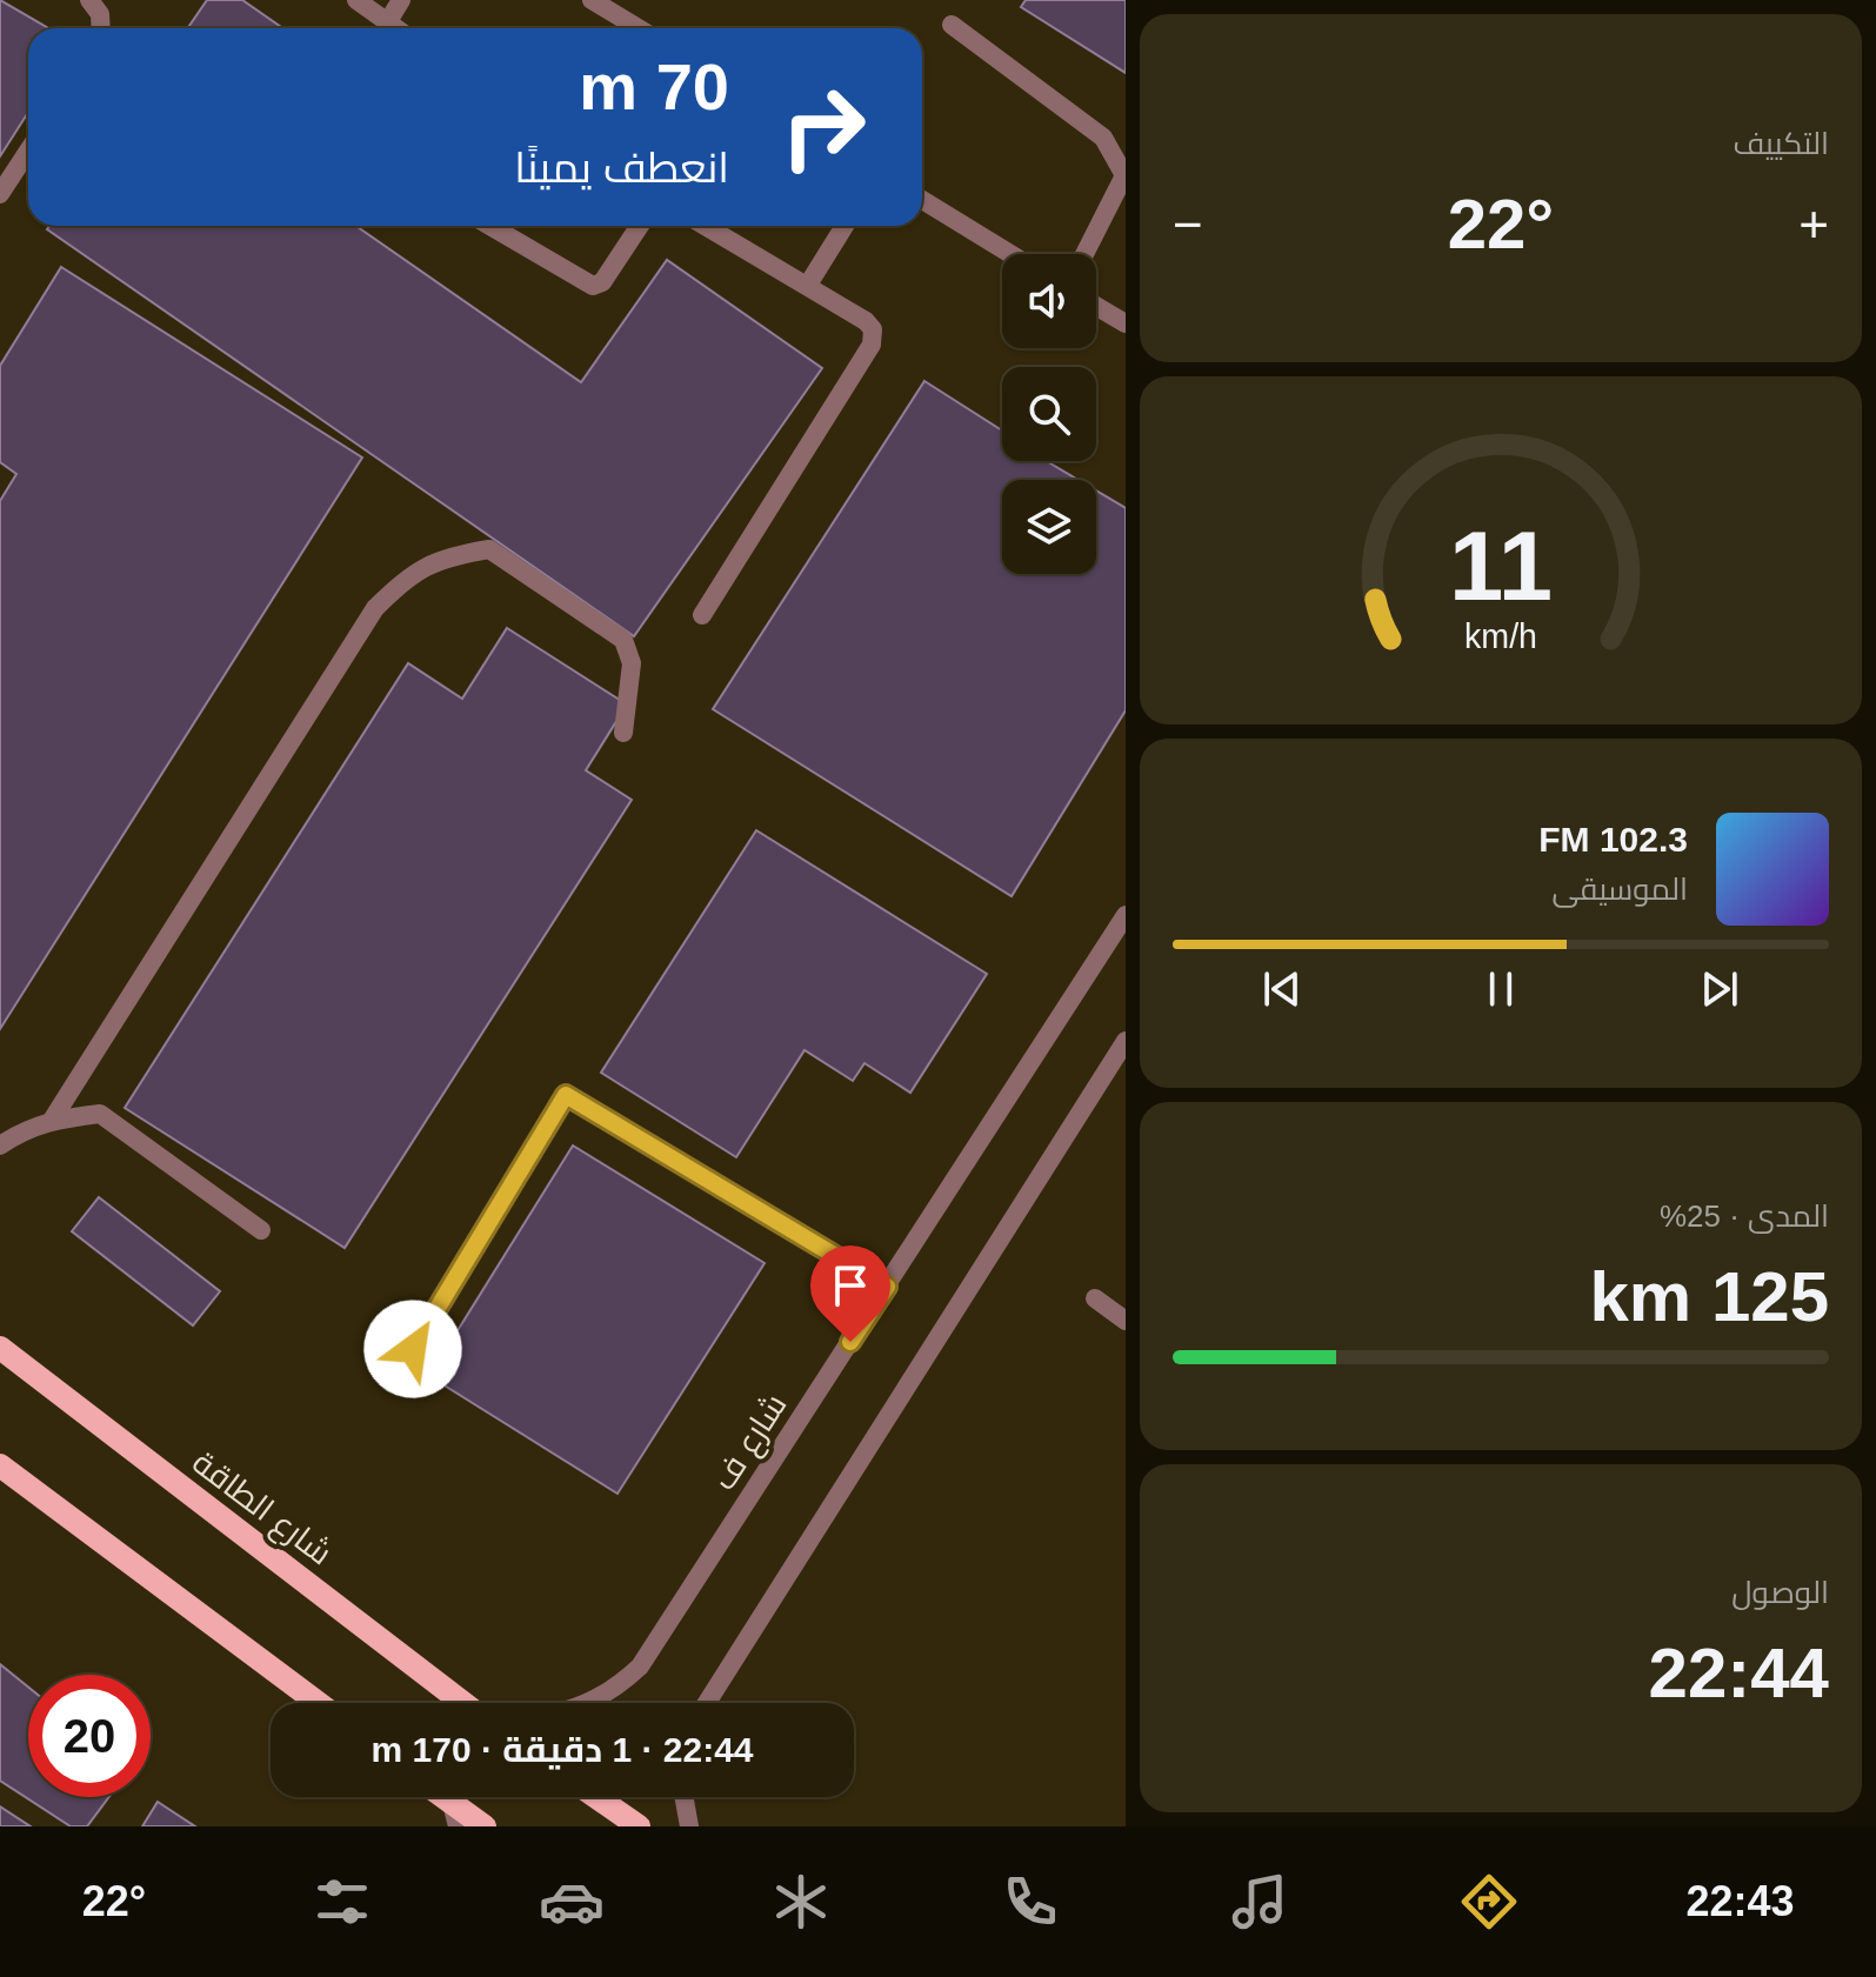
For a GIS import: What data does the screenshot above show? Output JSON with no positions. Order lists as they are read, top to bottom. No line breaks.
{"streets":{"main road":["شارع الطاقة"],"street":["شارع ف"]},"page":{"tile":["التكييف",["المدى · 25%","125 km"],["الوصول","22:44"]],"turn":["70 m","انعطف يمينًا"],"heat":["−","22°","+"],"song":["102.3 FM","الموسيقى"],"limit":"20","trip":"22:44 · 1 دقيقة · 170 m","tabs":["22:43","22°"],"gauge":["11","km/h"]}}
